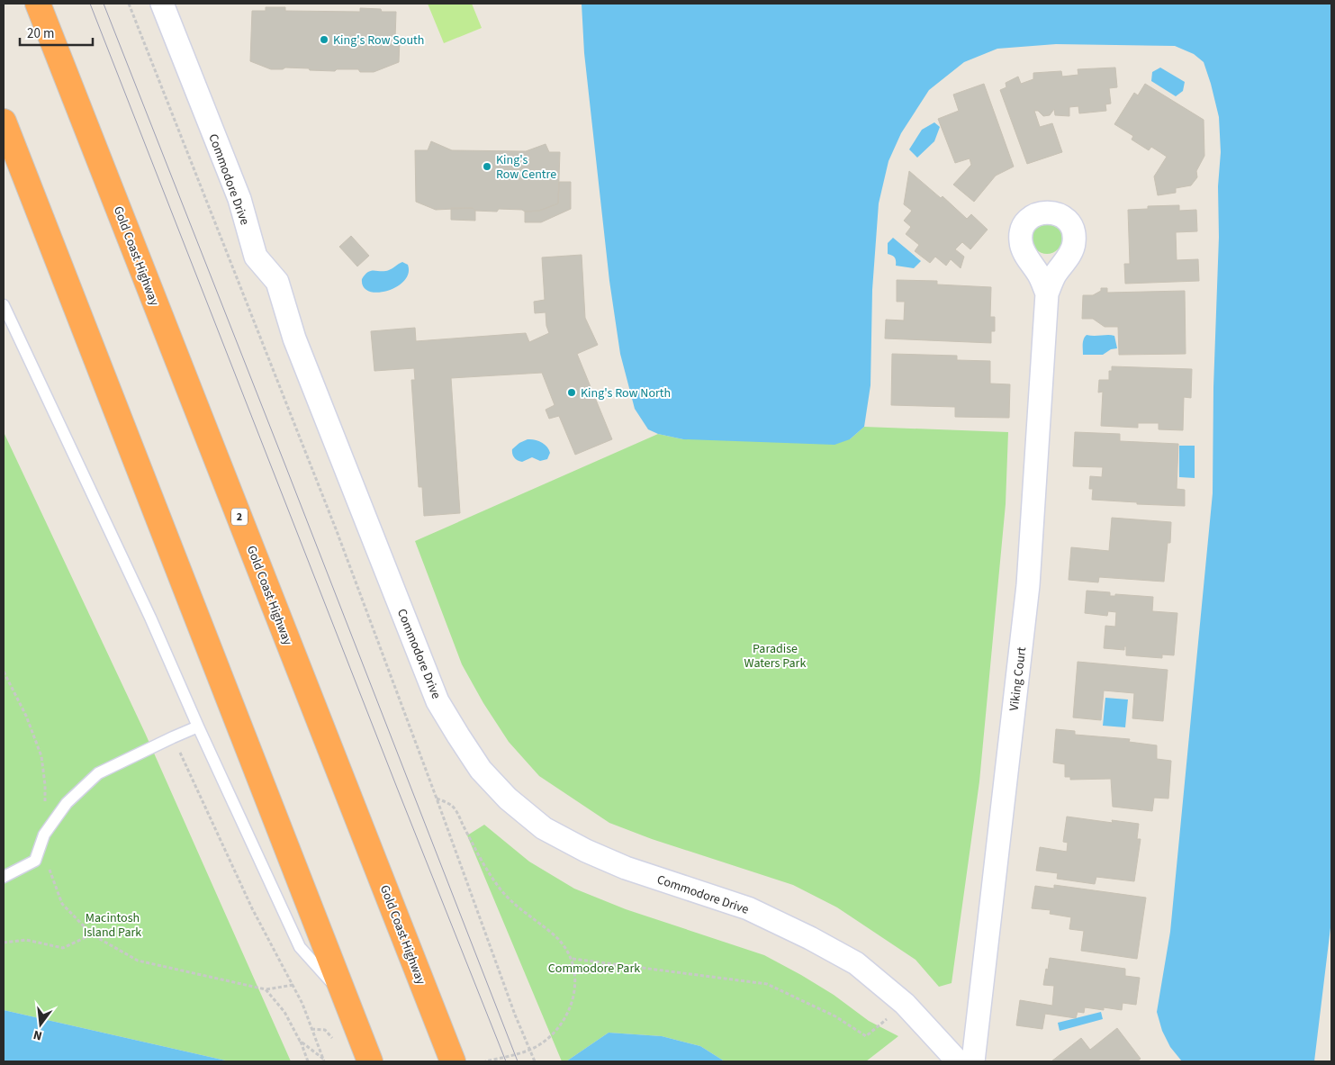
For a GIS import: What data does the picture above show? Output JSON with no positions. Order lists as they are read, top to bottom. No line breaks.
{"streets":{"highway":["Gold Coast Highway","2"],"street":["Commodore Drive","Viking Court"]},"parks":["Paradise Waters Park","Macintosh Island Park","Commodore Park"],"places":["King's Row South","King's Row Centre","King's Row North"],"scale_bar":"20 m","north":"bottom"}
